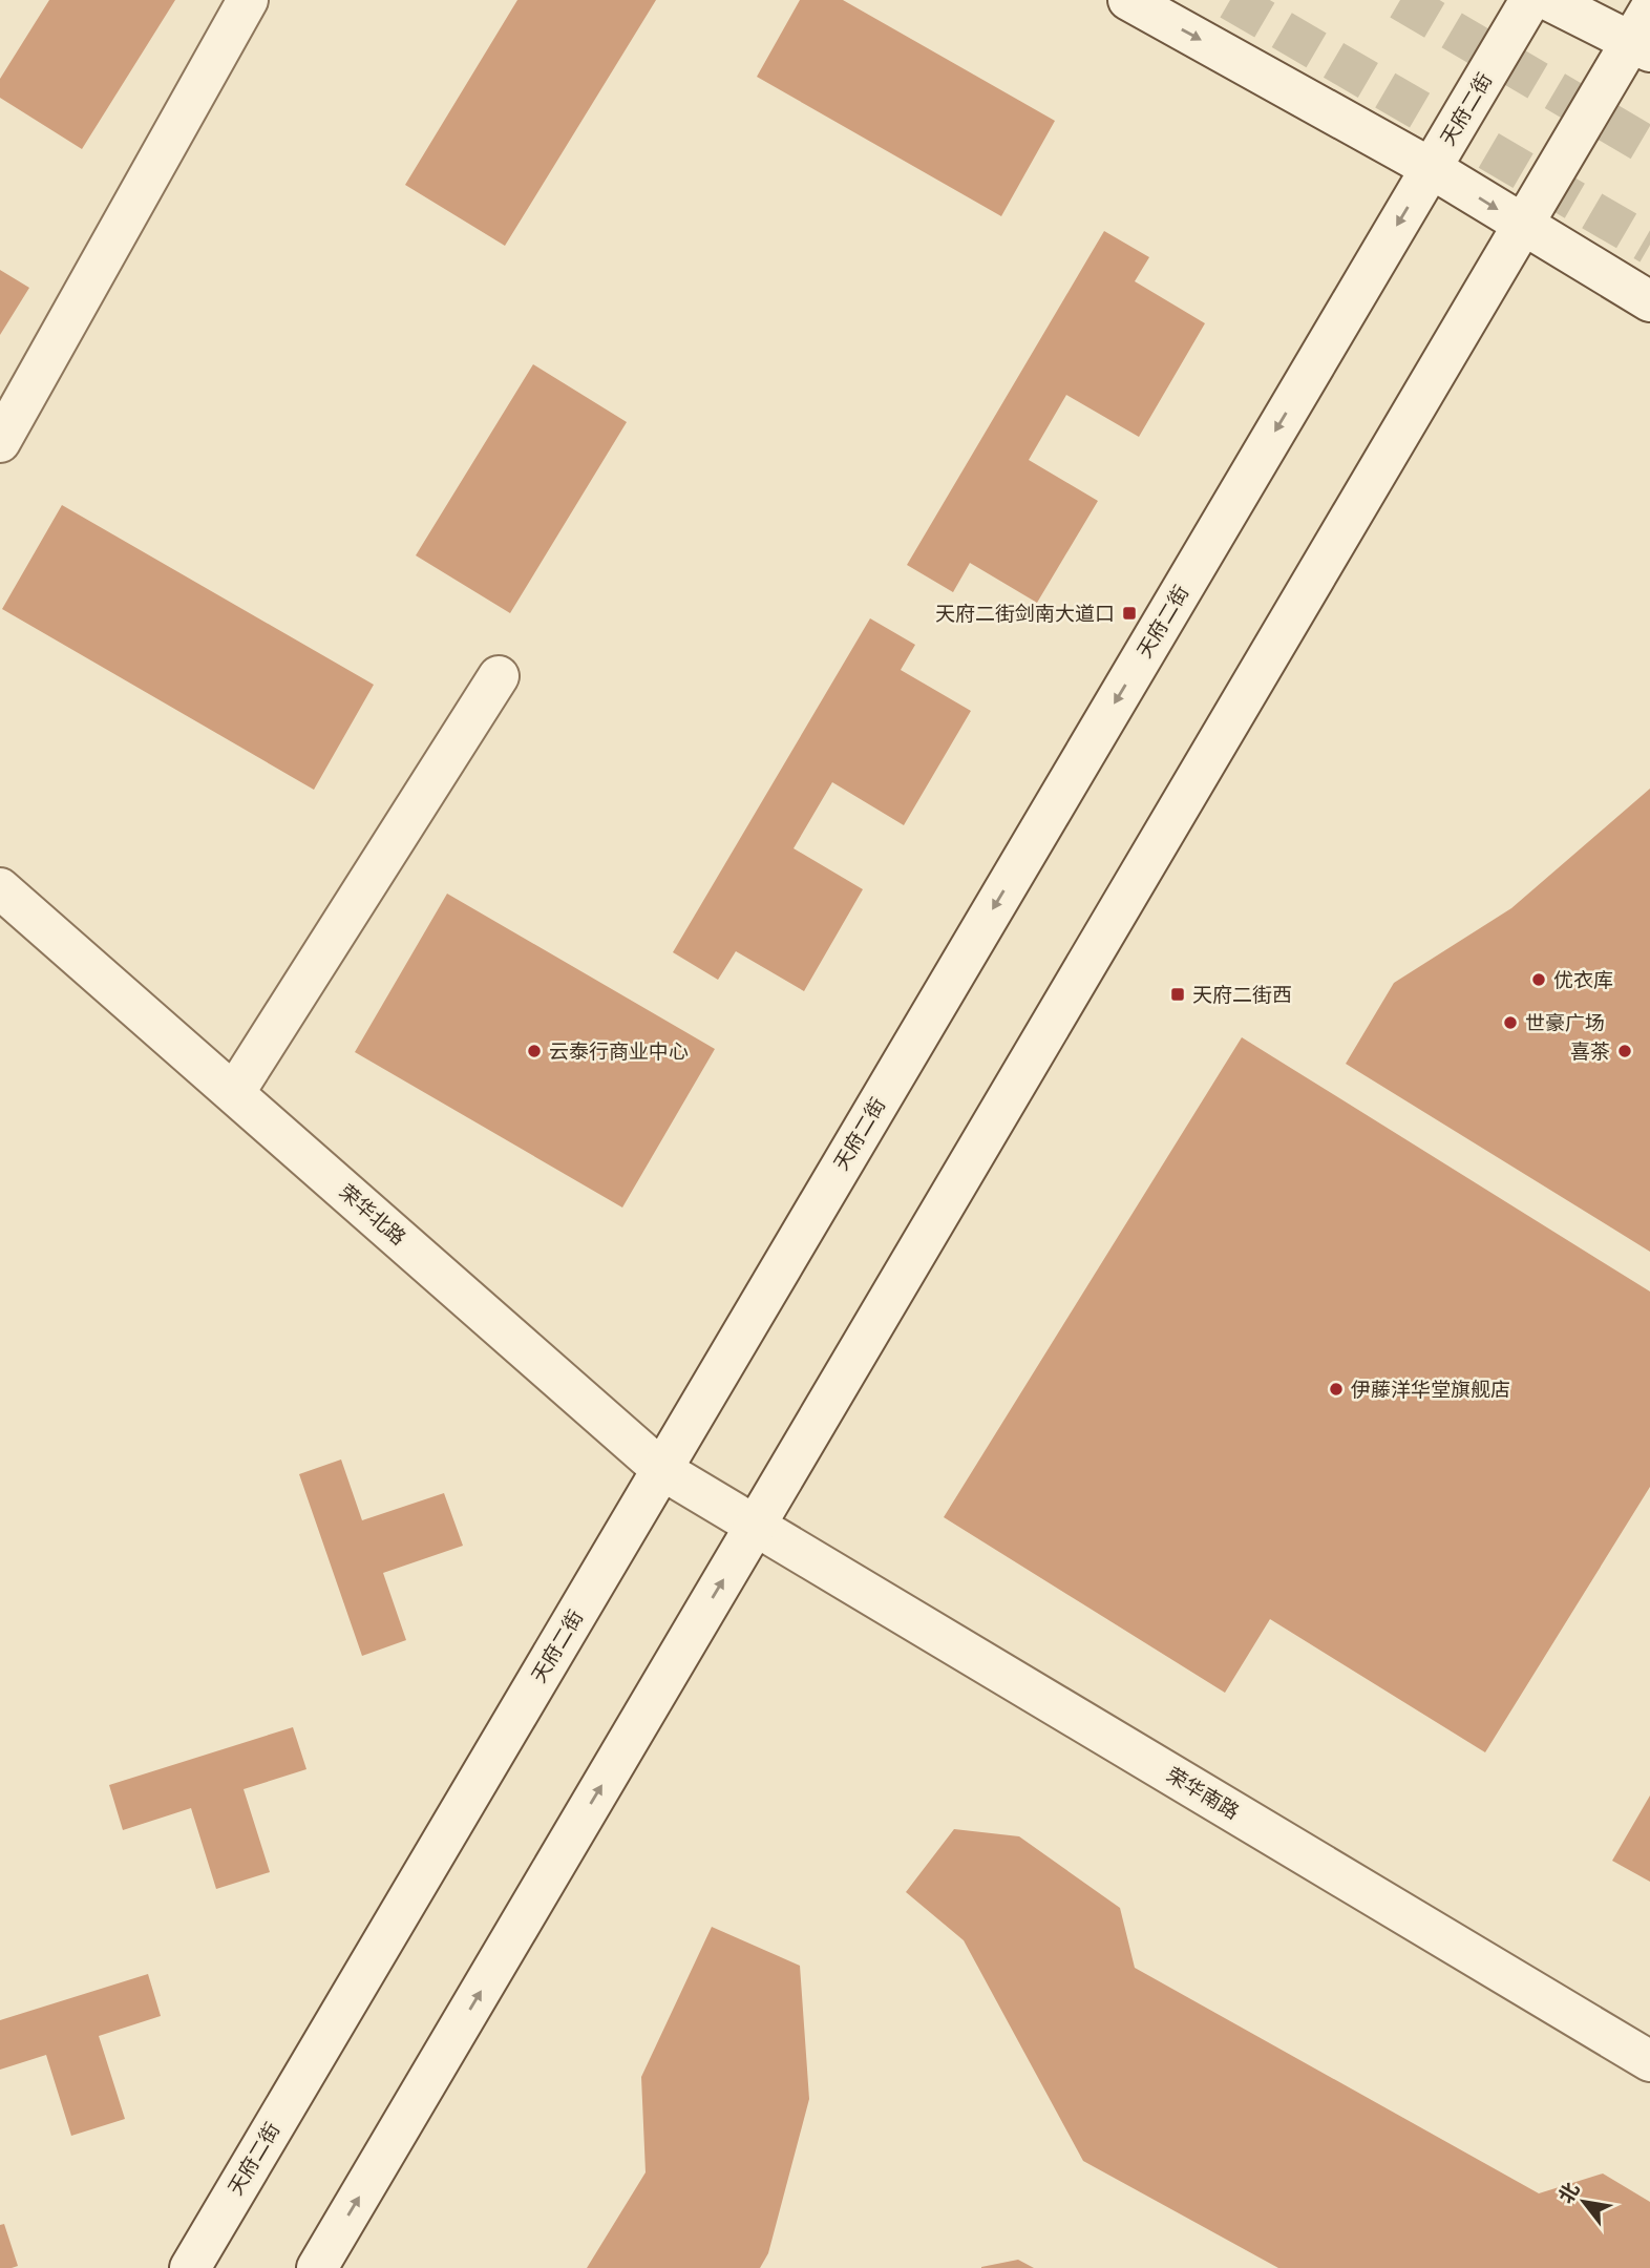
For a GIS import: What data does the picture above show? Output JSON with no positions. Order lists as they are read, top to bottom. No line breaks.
{"streets":{"main road":["天府二街","荣华北路","荣华南路"]},"crossings":[["天府二街","荣华北路"],["荣华北路","荣华南路"]],"places":{"transit":["天府二街剑南大道口","天府二街西"],"other":["优衣库","世豪广场","云泰行商业中心","喜茶","伊藤洋华堂旗舰店"]},"north":"top left"}
